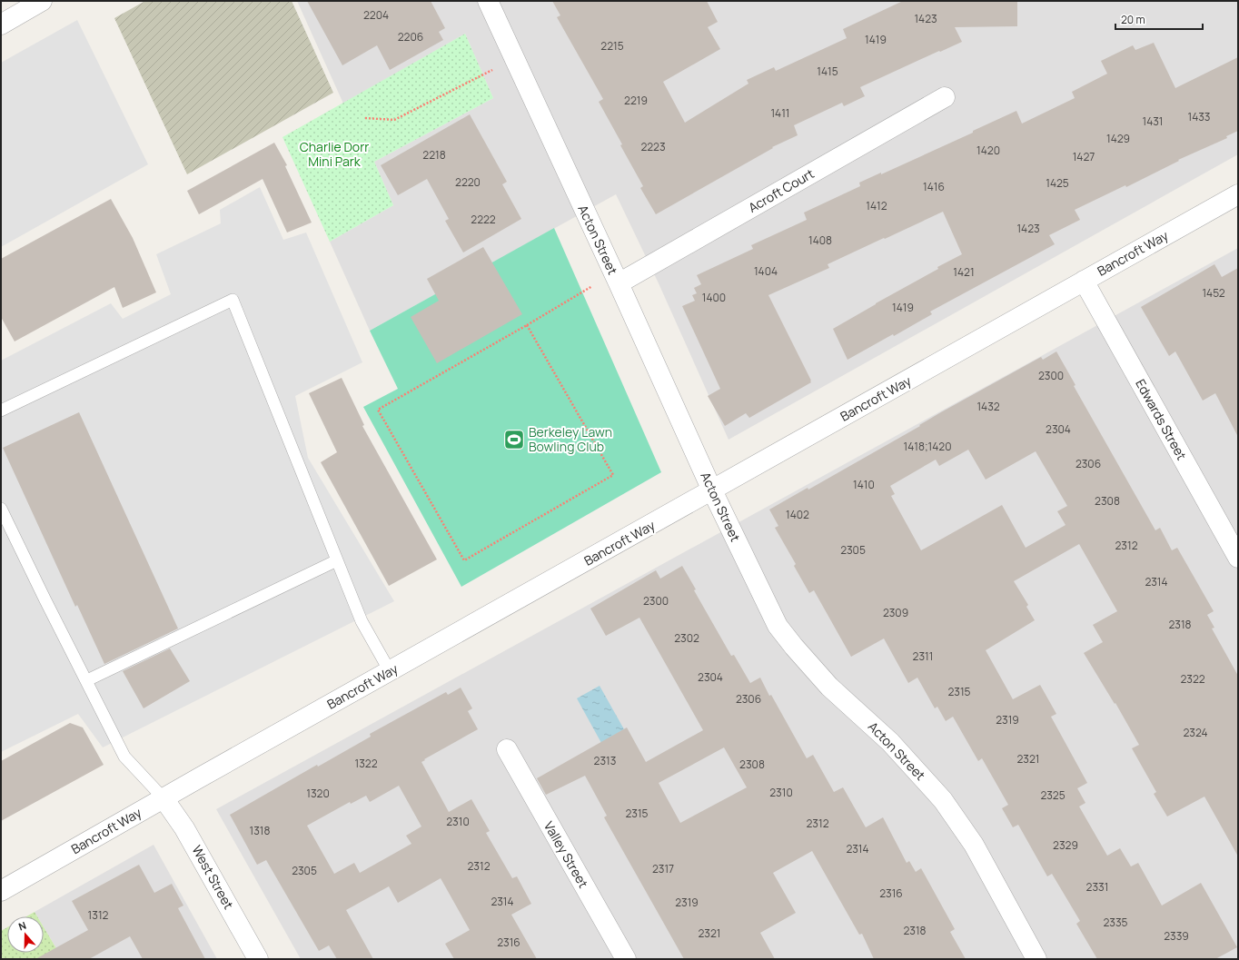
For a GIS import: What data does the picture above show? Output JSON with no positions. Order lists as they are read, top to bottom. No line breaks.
{"streets":{"street":["Acroft Court","Acton Street","Bancroft Way","Edwards Street","Valley Street","West Street"]},"crossings":[["Acroft Court","Acton Street"],["Acton Street","Bancroft Way"],["Bancroft Way","Edwards Street"],["Bancroft Way","West Street"]],"parks":["Charlie Dorr Mini Park"],"places":{"sports":["Berkeley Lawn Bowling Club"]},"house_numbers":["2204","1423","2206","1419","2215","1415","2219","1411","1433","1431","1429","2223","1420","2218","1427","2220","1425","1416","1412","2222","1423","1408","1404","1421","1452","1400","1419","2300","1432","2304","1418;1420","2306","1410","2308","1402","2312","2305","2314","2300","2309","2318","2302","2311","2304","2322","2315","2306","2319","2324","2321","2313","1322","2308","2310","1320","2325","2315","2310","2312","1318","2329","2314","2312","2317","2305","2331","2316","2314","2319","1312","2335","2318","2321","2339","2316"],"scale_bar":"20 m","north":"top"}
